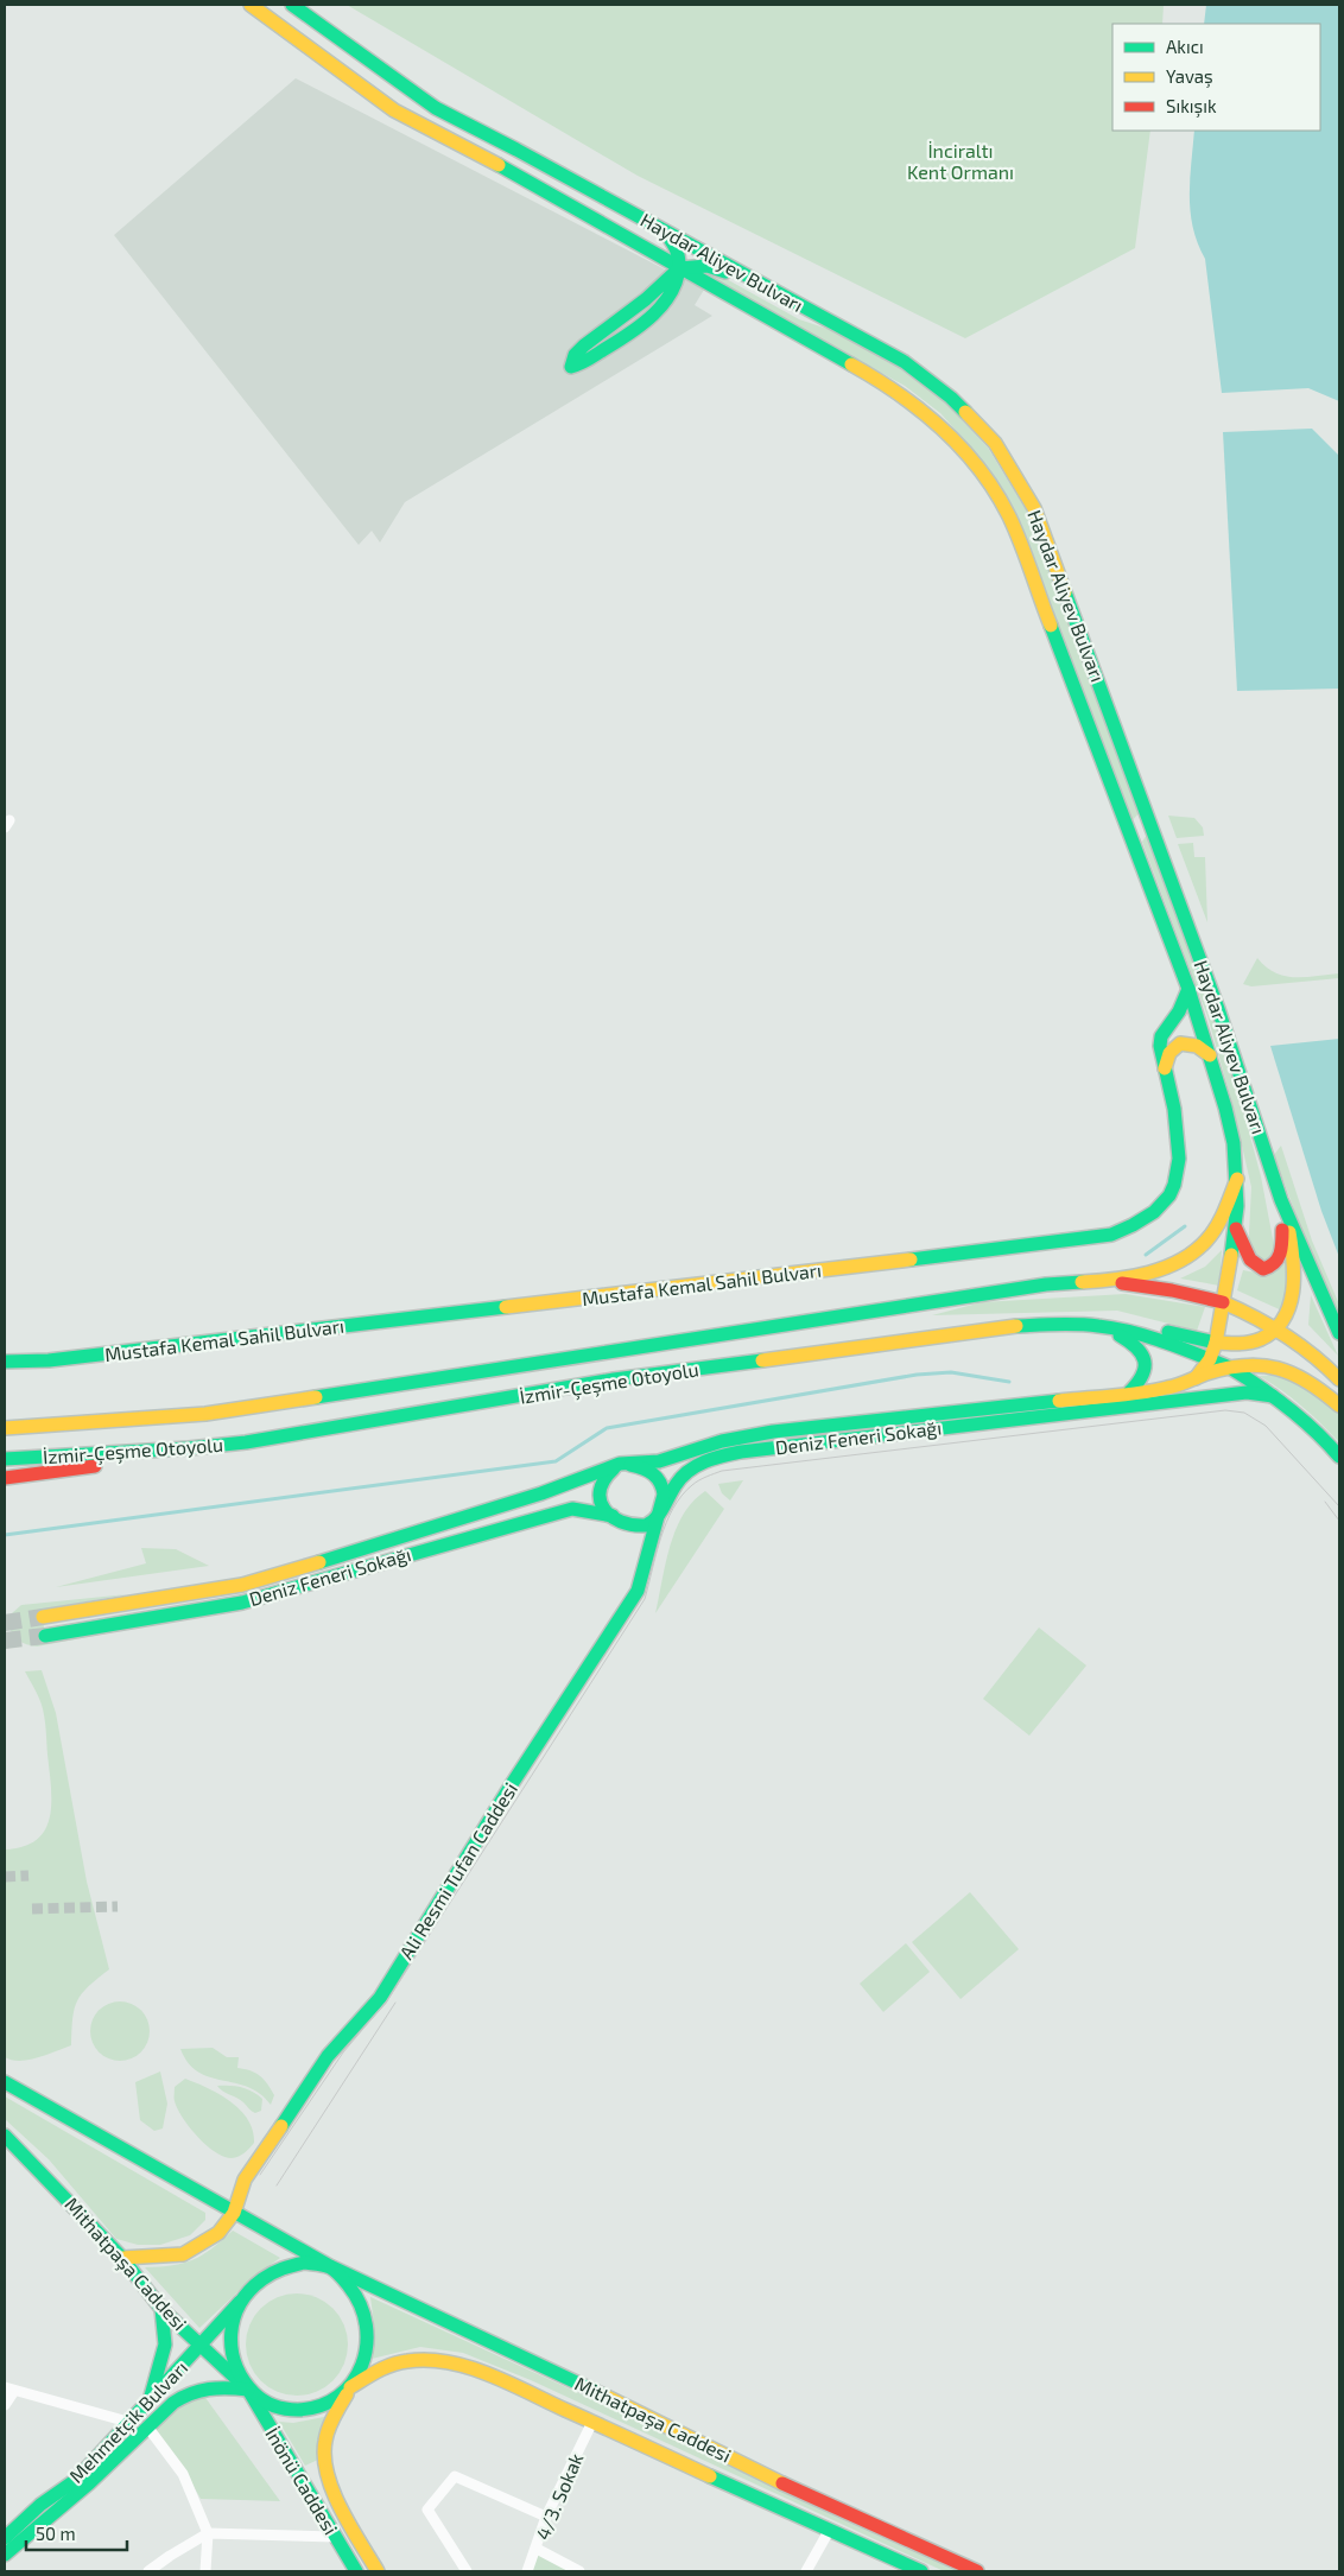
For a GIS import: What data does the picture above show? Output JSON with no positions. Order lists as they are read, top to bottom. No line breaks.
{"streets":{"main road":["Haydar Aliyev Bulvarı","Mustafa Kemal Sahil Bulvarı","İzmir-Çeşme Otoyolu","Deniz Feneri Sokağı","Ali Resmi Tufan Caddesi","Mithatpaşa Caddesi","Mehmetçik Bulvarı","İnönü Caddesi"],"street":["4/3. Sokak"]},"crossings":[["Haydar Aliyev Bulvarı","Mustafa Kemal Sahil Bulvarı"],["Haydar Aliyev Bulvarı","İzmir-Çeşme Otoyolu"],["Haydar Aliyev Bulvarı","Deniz Feneri Sokağı"],["Deniz Feneri Sokağı","Ali Resmi Tufan Caddesi"],["Mithatpaşa Caddesi","Mehmetçik Bulvarı"],["Mithatpaşa Caddesi","İnönü Caddesi"],["Mithatpaşa Caddesi","4/3. Sokak"],["Mehmetçik Bulvarı","İnönü Caddesi"]],"parks":["İnciraltı Kent Ormanı"],"legend":["Akıcı","Yavaş","Sıkışık"],"scale_bar":"50 m"}
